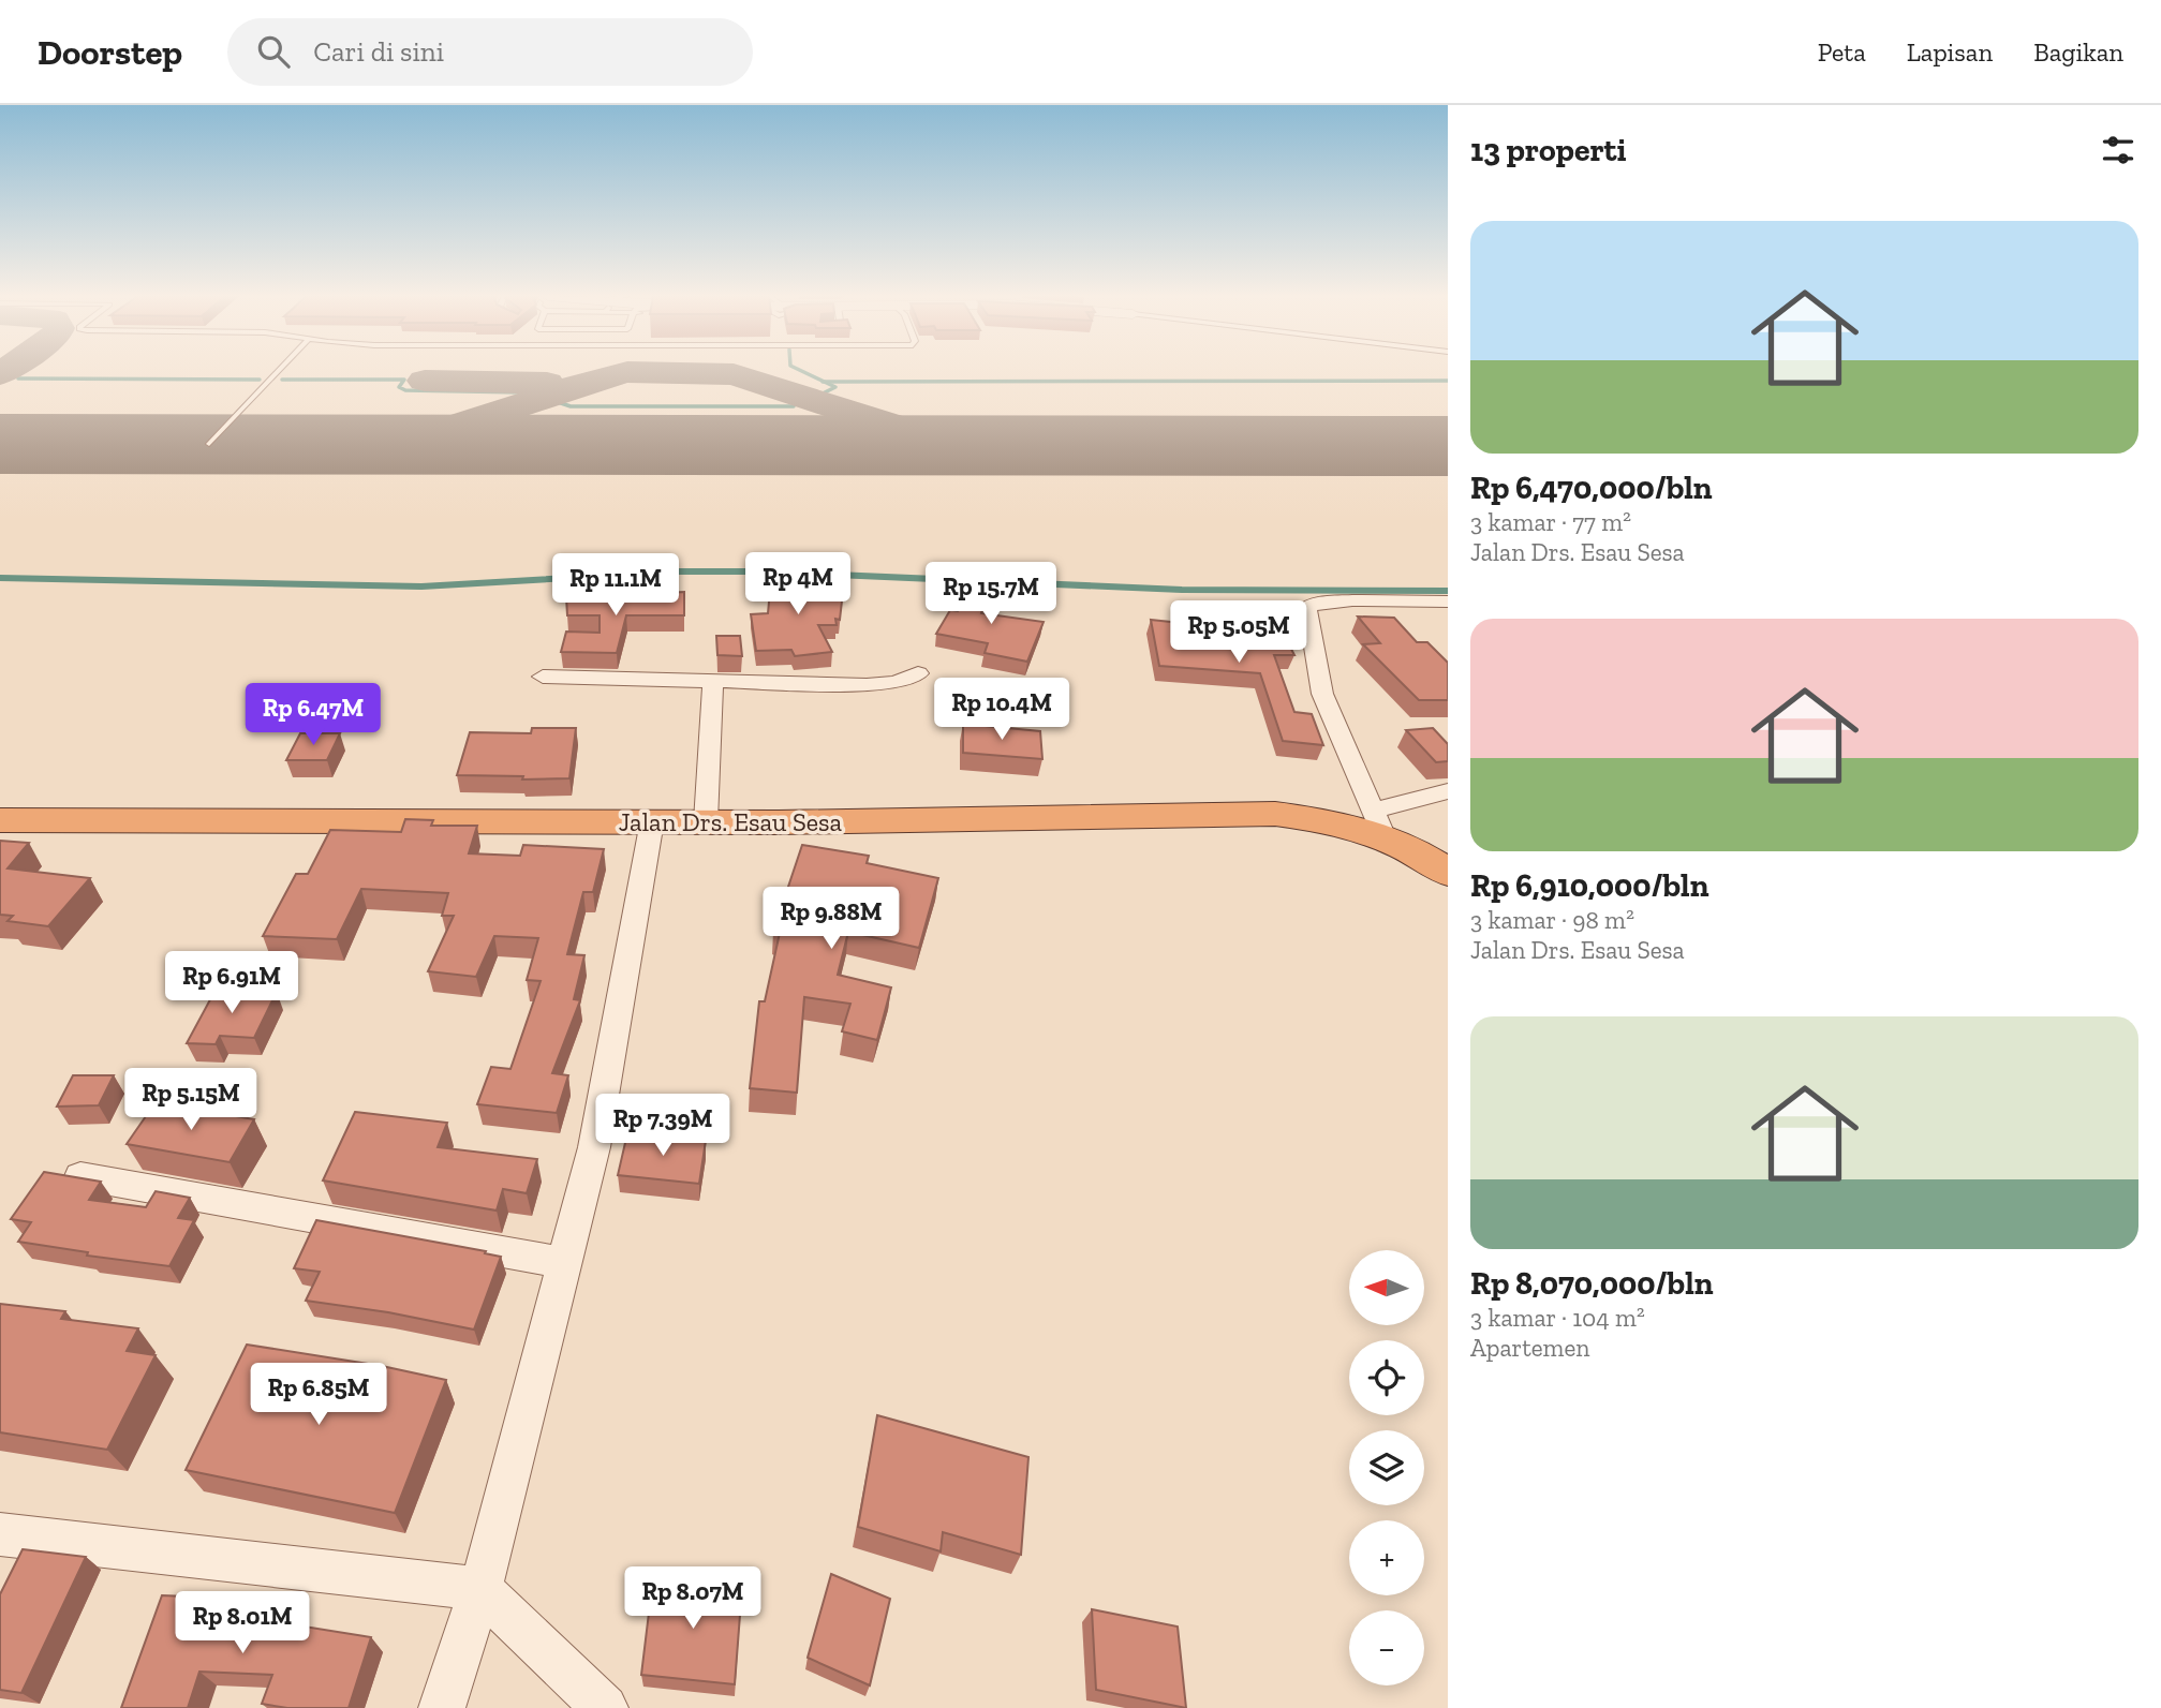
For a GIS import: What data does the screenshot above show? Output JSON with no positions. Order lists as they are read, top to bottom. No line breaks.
{"streets":{"highway":["Jalan Drs. Esau Sesa"]},"north":"left","page":{"header":"Doorstep","search":"Cari di sini","nav":["Peta","Lapisan","Bagikan"],"heading":"13 properti","list":[{"name":"Rp 6,470,000/bln","note":"3 kamar · 77 m² · Jalan Drs. Esau Sesa"},{"name":"Rp 6,910,000/bln","note":"3 kamar · 98 m² · Jalan Drs. Esau Sesa"},{"name":"Rp 8,070,000/bln","note":"3 kamar · 104 m² · Apartemen"}],"price":["Rp 4M","Rp 11.1M","Rp 15.7M","Rp 5.05M","Rp 10.4M","Rp 6.47M","Rp 9.88M","Rp 6.91M","Rp 5.15M","Rp 7.39M","Rp 6.85M","Rp 8.07M","Rp 8.01M"],"map_buttons":["+","−"]}}
